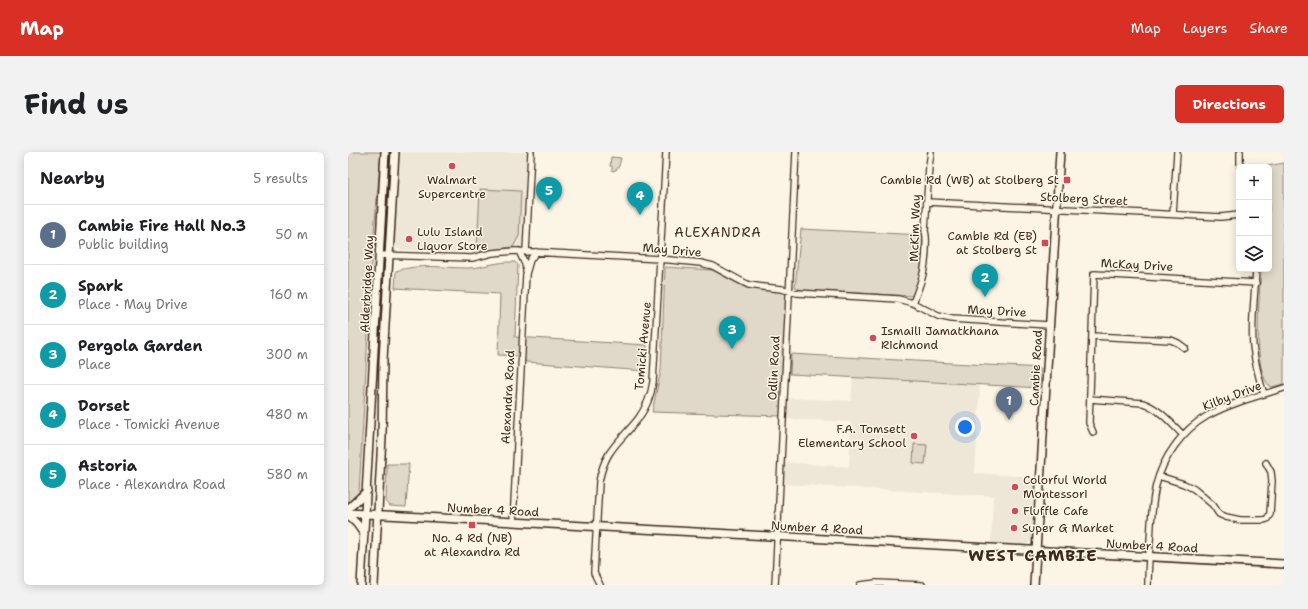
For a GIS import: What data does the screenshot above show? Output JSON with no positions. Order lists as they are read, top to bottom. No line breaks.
{"streets":{"main road":["Alderbridge Way","Cambie Road","Number 4 Road"],"street":["Stolberg Street","McKim Way","May Drive","McKay Drive","Tomicki Avenue","Odlin Road","Kilby Drive","Alexandra Road"]},"crossings":[["Stolberg Street","McKim Way"],["Stolberg Street","Cambie Road"],["McKim Way","May Drive"],["May Drive","Alderbridge Way"],["May Drive","Tomicki Avenue"],["May Drive","Odlin Road"],["May Drive","Cambie Road"],["May Drive","Alexandra Road"],["Alderbridge Way","Number 4 Road"],["Tomicki Avenue","Number 4 Road"],["Odlin Road","Number 4 Road"],["Cambie Road","Number 4 Road"],["Kilby Drive","Number 4 Road"],["Alexandra Road","Number 4 Road"]],"districts":["ALEXANDRA","WEST CAMBIE"],"places":{"other":["Walmart Supercentre","Lulu Island Liquor Store","Ismaili Jamatkhana Richmond","F.A. Tomsett Elementary School","Colorful World Montessori","Fluffle Cafe","Super G Market"],"transit":["Cambie Rd (WB) at Stolberg St","Cambie Rd (EB) at Stolberg St","No. 4 Rd (NB) at Alexandra Rd"]},"page":{"header":"Map","nav":["Map","Layers","Share"],"title":"Find us","buttons":"Directions","heading":["Nearby","5 results"],"map_buttons":["+","−"],"pins":["5","4","2","3","1"],"list":[{"mark":"1","name":"Cambie Fire Hall No.3","note":"Public building","value":"50 m"},{"mark":"2","name":"Spark","note":"Place · May Drive","value":"160 m"},{"mark":"3","name":"Pergola Garden","note":"Place","value":"300 m"},{"mark":"4","name":"Dorset","note":"Place · Tomicki Avenue","value":"480 m"},{"mark":"5","name":"Astoria","note":"Place · Alexandra Road","value":"580 m"}]}}
